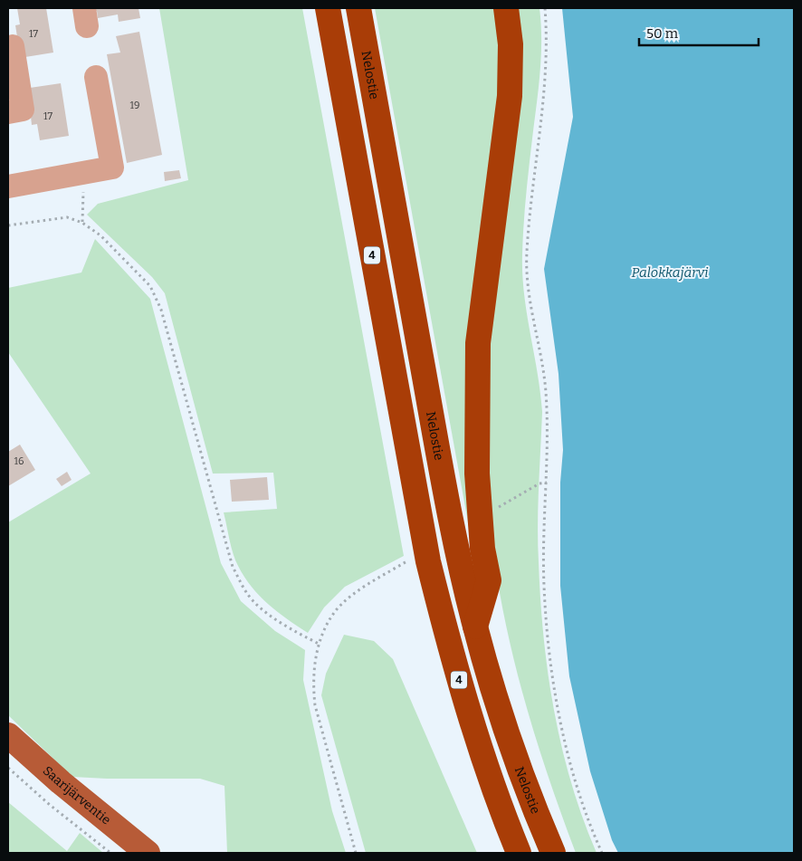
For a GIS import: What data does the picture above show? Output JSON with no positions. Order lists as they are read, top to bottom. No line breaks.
{"streets":{"highway":["Nelostie","4"],"main road":["Saarijärventie"]},"water":["Palokkajärvi"],"house_numbers":["17","19","17","16"],"scale_bar":"50 m"}
